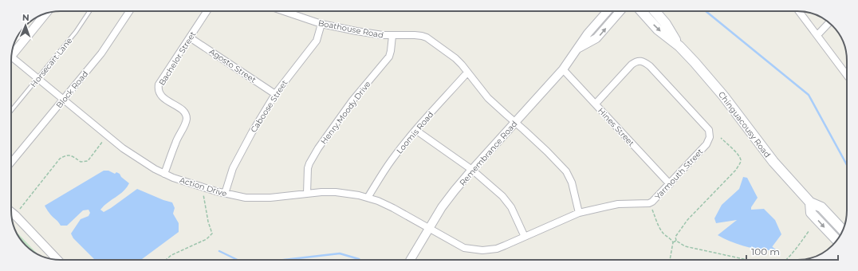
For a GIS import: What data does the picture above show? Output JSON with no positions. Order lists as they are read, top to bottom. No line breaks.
{"streets":{"main road":["Chinguacousy Road"],"street":["Boathouse Road","Bachelor Street","Agosto Street","Block Road","Caboose Street","Henry Moody Drive","Hines Street","Loomis Road","Remembrance Road","Yarmouth Street","Action Drive"],"lane":["Horsecart Lane"]},"crossings":[["Boathouse Road","Caboose Street"],["Boathouse Road","Henry Moody Drive"],["Boathouse Road","Loomis Road"],["Boathouse Road","Remembrance Road"],["Boathouse Road","Yarmouth Street"],["Bachelor Street","Agosto Street"],["Bachelor Street","Action Drive"],["Horsecart Lane","Action Drive"],["Agosto Street","Caboose Street"],["Block Road","Action Drive"],["Caboose Street","Action Drive"],["Henry Moody Drive","Action Drive"],["Hines Street","Remembrance Road"],["Hines Street","Yarmouth Street"],["Loomis Road","Action Drive"],["Remembrance Road","Yarmouth Street"],["Remembrance Road","Action Drive"],["Yarmouth Street","Action Drive"]],"scale_bar":"100 m","north":"top"}
